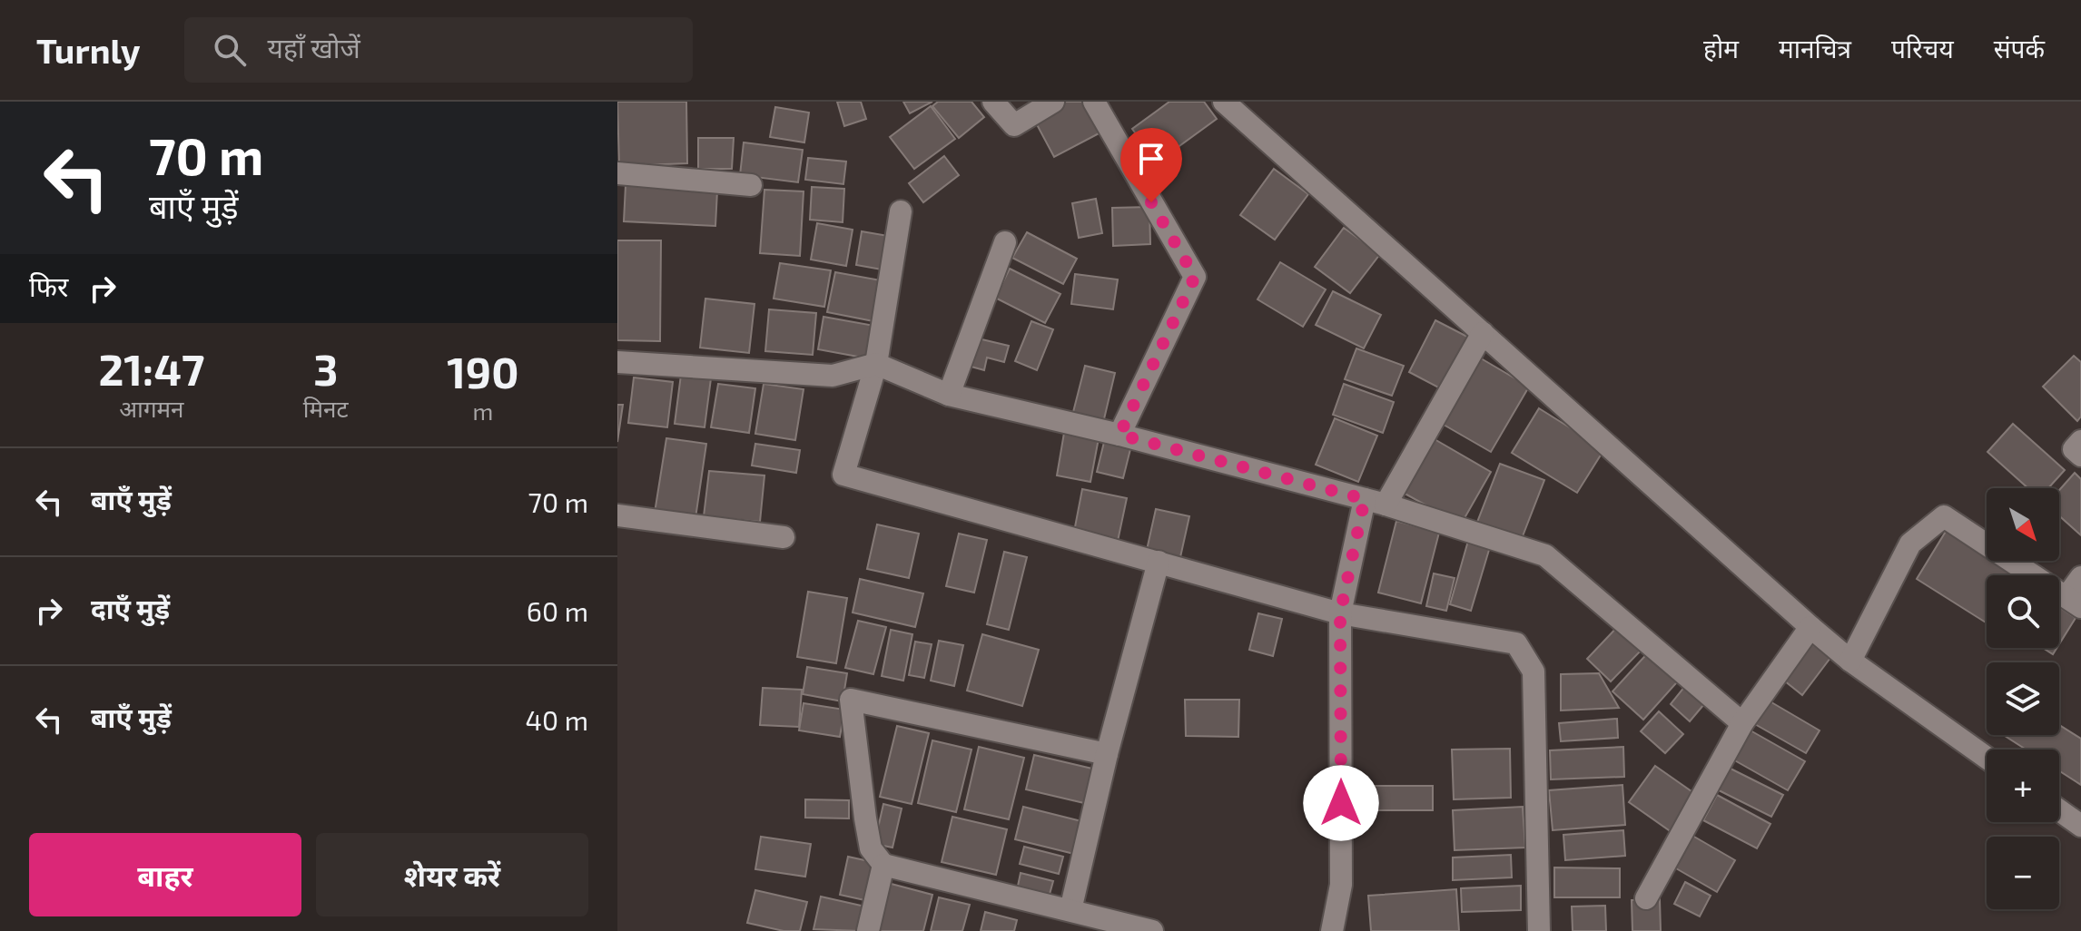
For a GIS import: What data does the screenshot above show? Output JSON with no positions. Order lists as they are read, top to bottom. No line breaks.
{"north":"bottom right","page":{"header":"Turnly","search":"यहाँ खोजें","nav":["होम","मानचित्र","परिचय","संपर्क"],"turn":["70 m","बाएँ मुड़ें"],"then":"फिर","eta":["21:47","आगमन","3","मिनट","190","m"],"list":[{"name":"बाएँ मुड़ें","value":"70 m"},{"name":"दाएँ मुड़ें","value":"60 m"},{"name":"बाएँ मुड़ें","value":"40 m"}],"map_buttons":["+","−"],"buttons":["बाहर","शेयर करें"]}}
